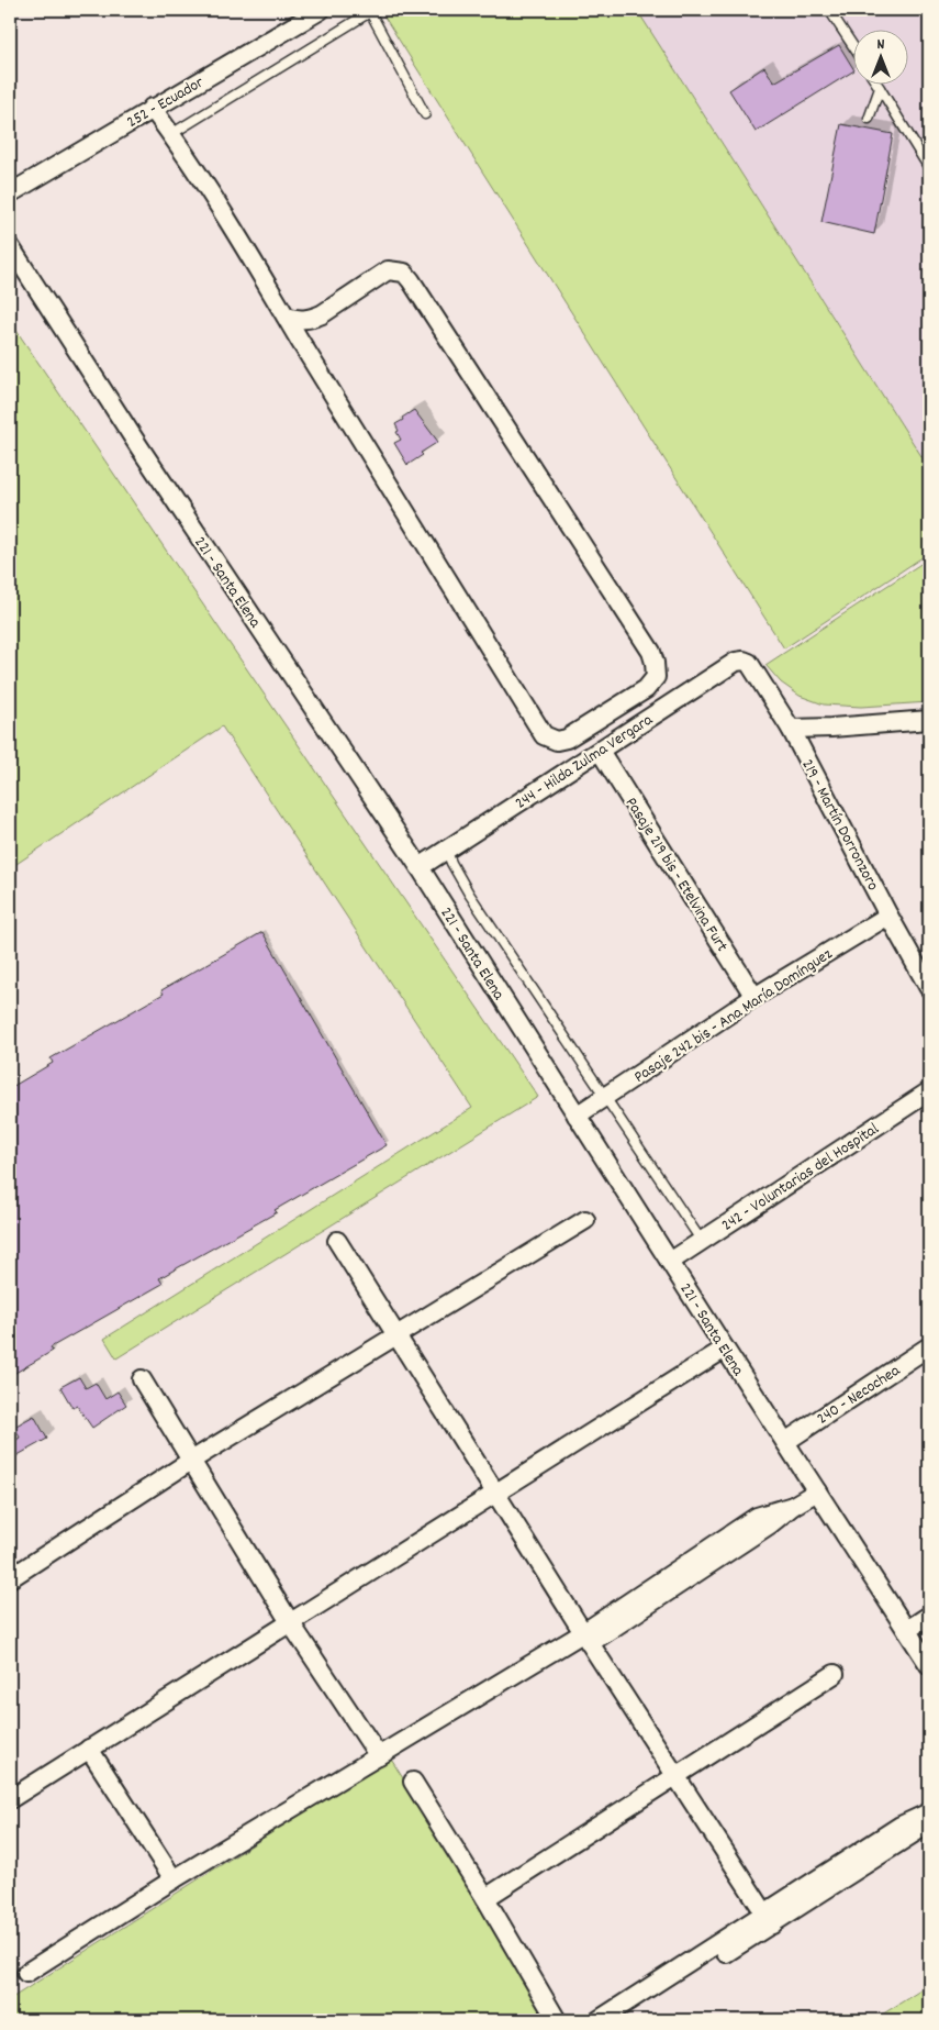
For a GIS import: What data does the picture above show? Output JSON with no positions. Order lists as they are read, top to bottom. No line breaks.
{"streets":{"street":["252 - Ecuador","221 - Santa Elena","244 - Hilda Zulma Vergara","219 - Martín Dorronzoro","Pasaje 219 bis - Etelvina Furt","Pasaje 242 bis - Ana María Domínguez","242 - Voluntarias del Hospital","240 - Necochea"]},"crossings":[["221 - Santa Elena","244 - Hilda Zulma Vergara"],["221 - Santa Elena","Pasaje 242 bis - Ana María Domínguez"],["221 - Santa Elena","242 - Voluntarias del Hospital"],["221 - Santa Elena","240 - Necochea"],["244 - Hilda Zulma Vergara","219 - Martín Dorronzoro"],["244 - Hilda Zulma Vergara","Pasaje 219 bis - Etelvina Furt"],["219 - Martín Dorronzoro","Pasaje 242 bis - Ana María Domínguez"],["Pasaje 219 bis - Etelvina Furt","Pasaje 242 bis - Ana María Domínguez"]],"north":"top"}
